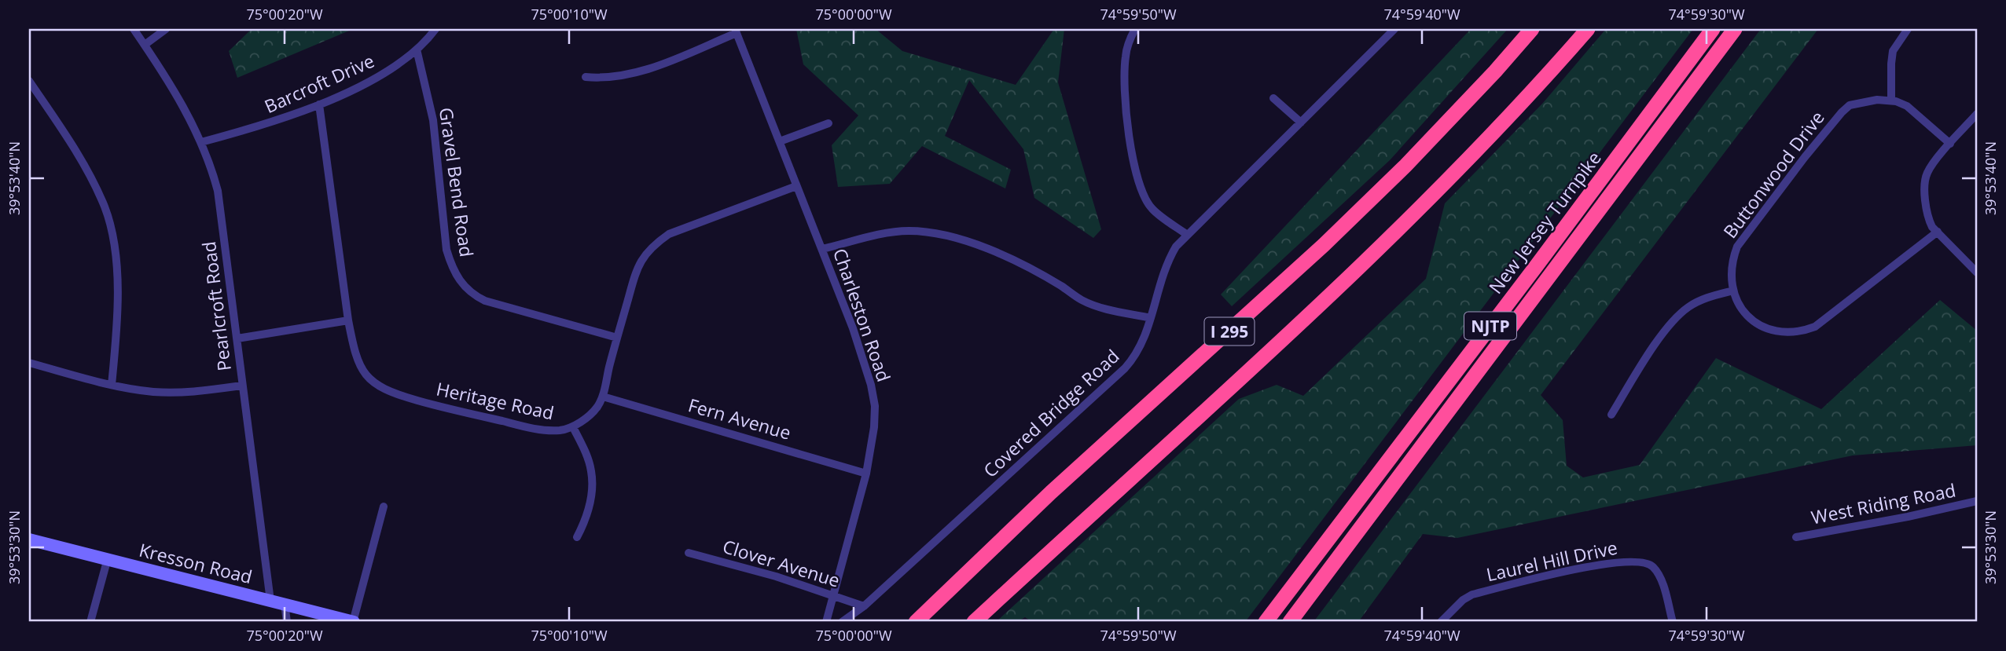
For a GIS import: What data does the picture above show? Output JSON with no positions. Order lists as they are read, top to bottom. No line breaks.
{"streets":{"highway":["New Jersey Turnpike","NJTP","I 295"],"street":["Barcroft Drive","Buttonwood Drive","Gravel Bend Road","Pearlcroft Road","Charleston Road","Heritage Road","Covered Bridge Road","Fern Avenue","West Riding Road","Laurel Hill Drive","Kresson Road","Clover Avenue"]},"crossings":[["Barcroft Drive","Gravel Bend Road"],["Barcroft Drive","Pearlcroft Road"],["Barcroft Drive","Heritage Road"],["Gravel Bend Road","Heritage Road"],["Pearlcroft Road","Kresson Road"],["Charleston Road","Heritage Road"],["Charleston Road","Fern Avenue"],["Charleston Road","Clover Avenue"],["Heritage Road","Fern Avenue"],["Covered Bridge Road","Clover Avenue"]],"coordinates":["75°00'20\"W","75°00'10\"W","75°00'00\"W","74°59'50\"W","74°59'40\"W","74°59'30\"W","39°53'40\"N","39°53'30\"N"]}
